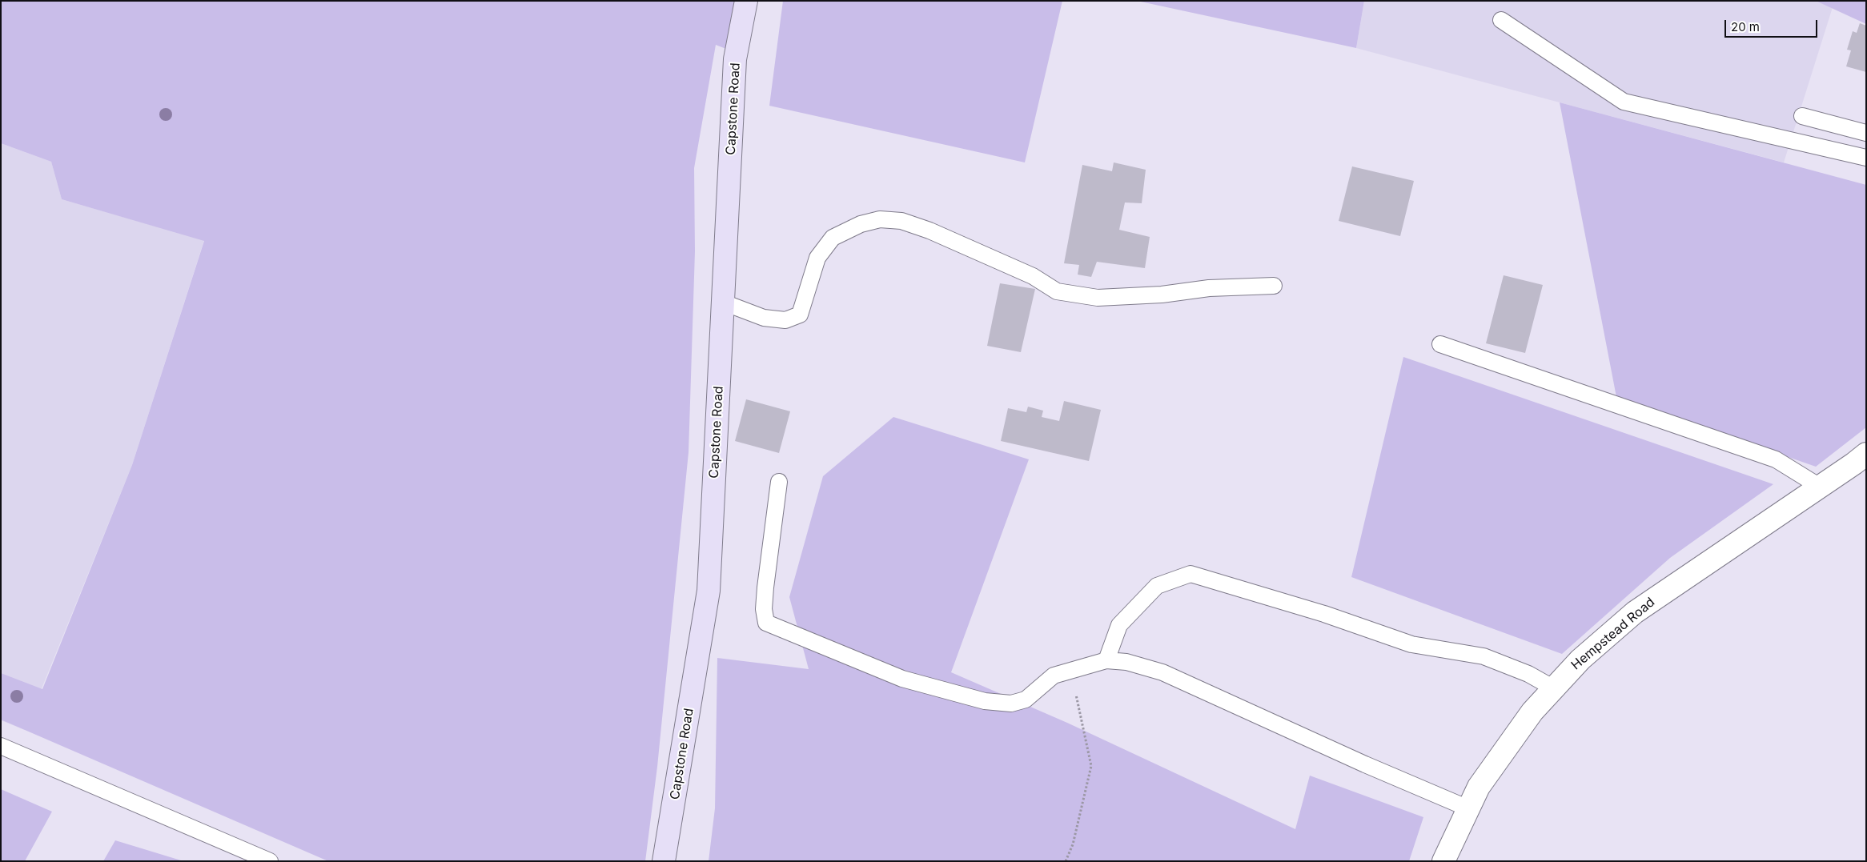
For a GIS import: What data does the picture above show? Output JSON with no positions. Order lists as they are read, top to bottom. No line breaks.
{"streets":{"street":["Capstone Road","Hempstead Road"]},"scale_bar":"20 m"}
